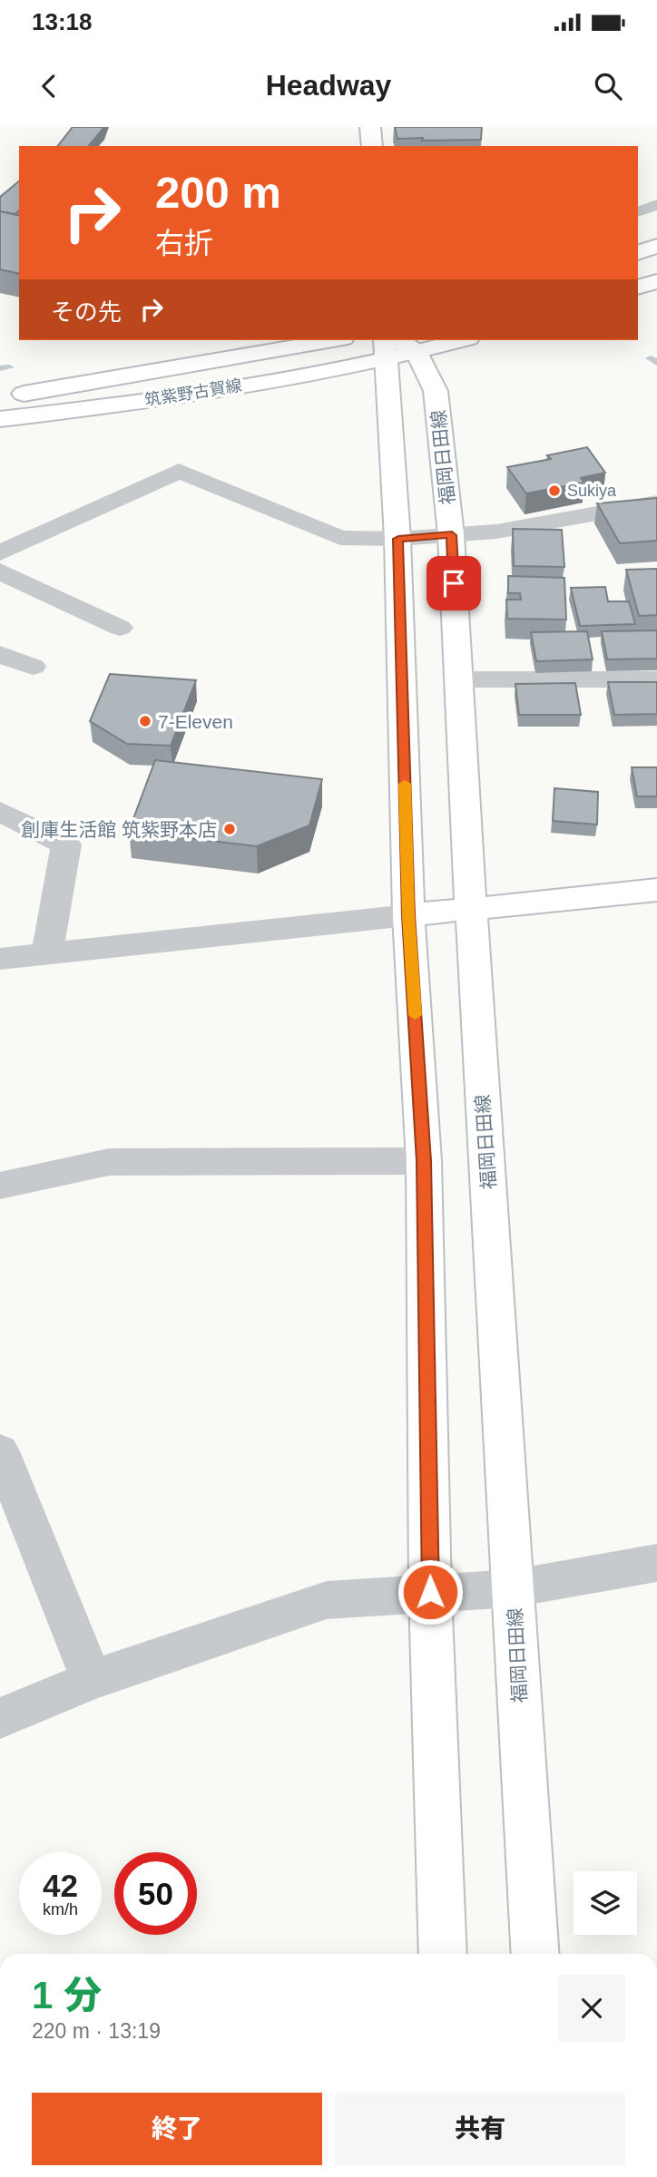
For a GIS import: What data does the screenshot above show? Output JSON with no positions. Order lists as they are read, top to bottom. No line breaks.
{"streets":{"main road":["筑紫野古賀線","福岡日田線"]},"crossings":[["筑紫野古賀線","福岡日田線"]],"places":["Sukiya","7-Eleven","創庫生活館 筑紫野本店"],"page":{"status":"13:18","header":"Headway","turn":["200 m","右折"],"then":"その先","speed":"42 km/h","limit":"50","heading":["1 分","220 m · 13:19"],"buttons":["終了","共有"]}}
